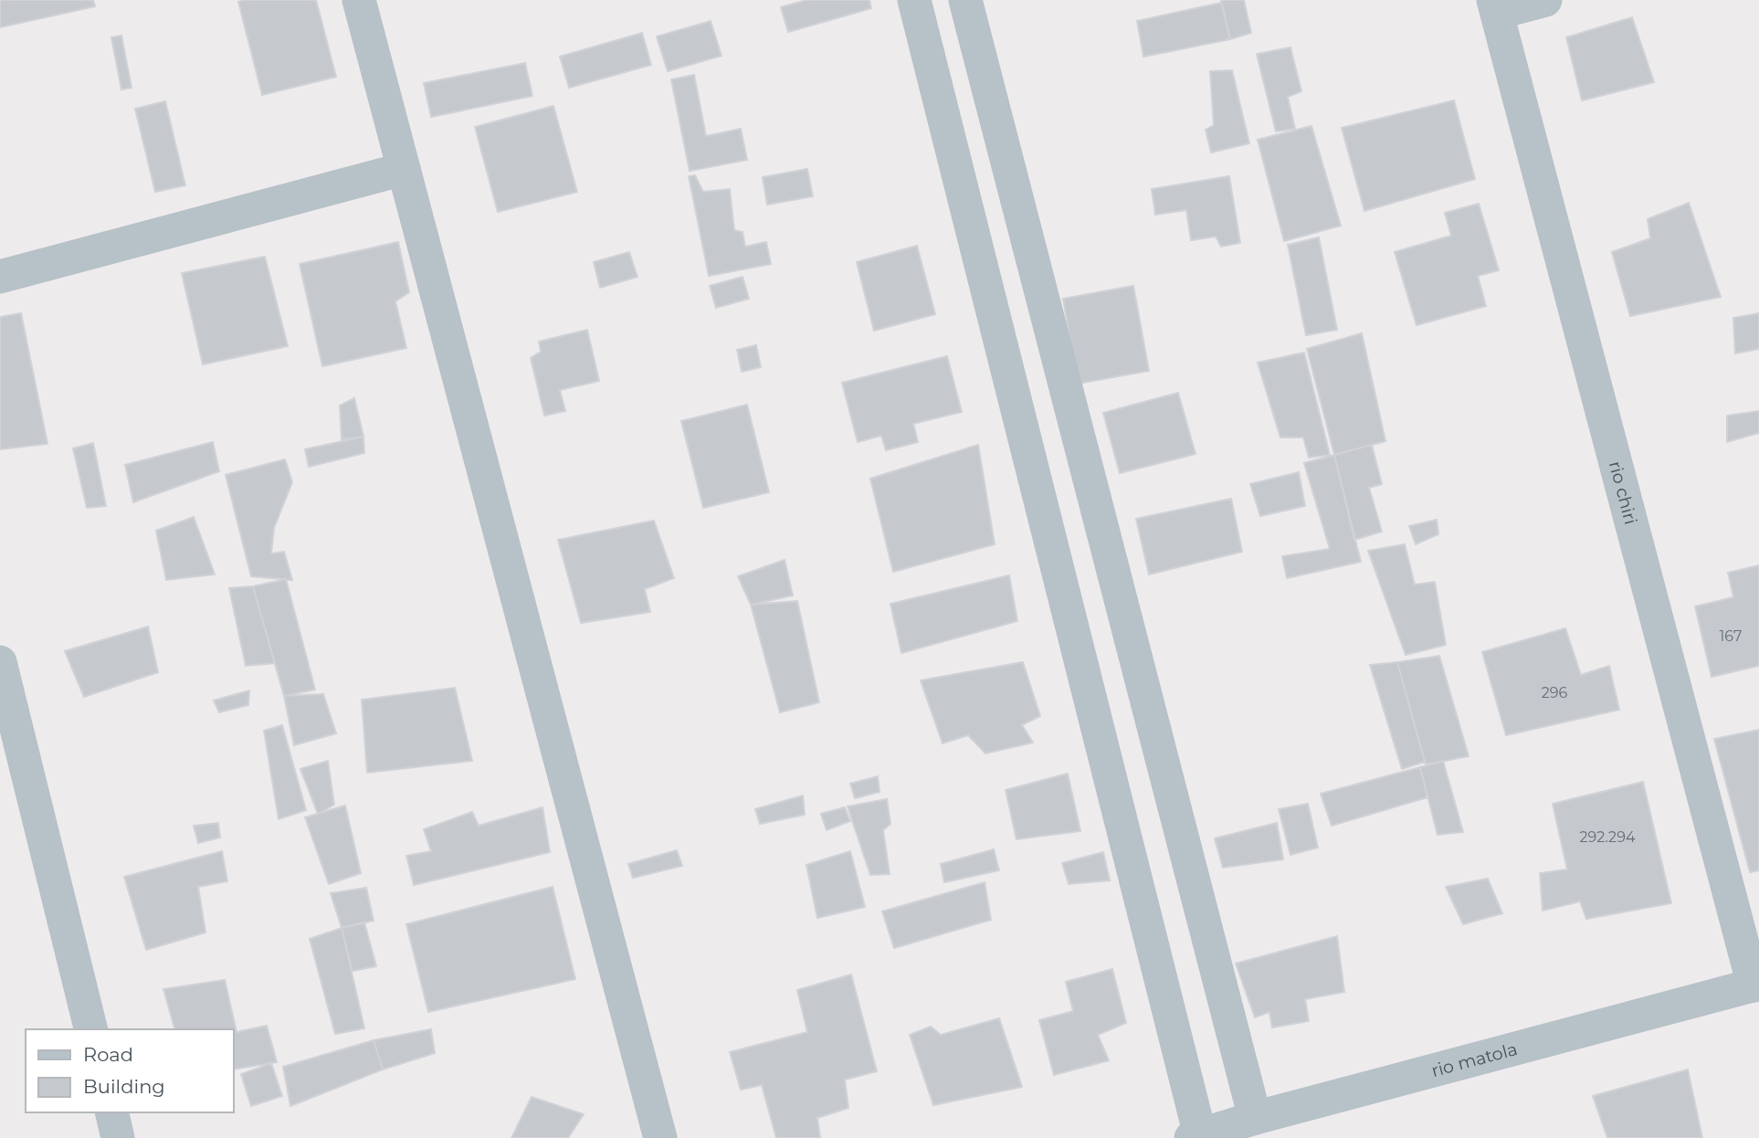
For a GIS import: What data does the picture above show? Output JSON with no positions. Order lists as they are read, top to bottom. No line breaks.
{"streets":{"street":["rio chiri","rio matola"]},"crossings":[["rio chiri","rio matola"]],"house_numbers":["167","296","292.294"],"legend":["Road","Building"]}
